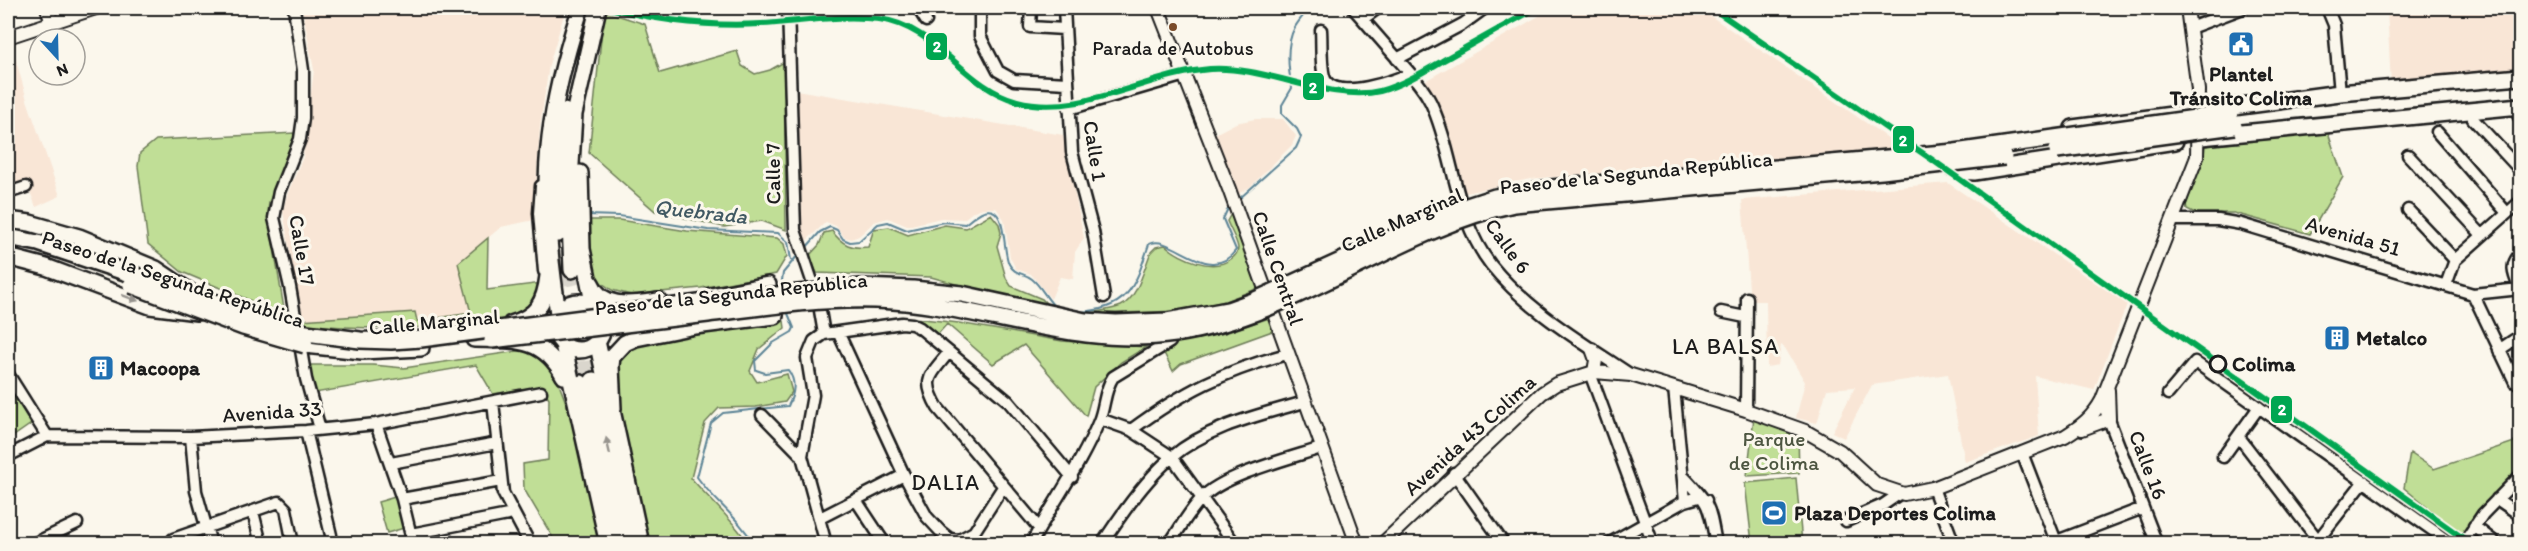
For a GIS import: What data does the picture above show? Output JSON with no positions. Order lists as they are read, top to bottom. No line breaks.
{"streets":{"highway":["Paseo de la Segunda República"],"main road":["Calle Central","Avenida 43 Colima"],"street":["Calle 1","Calle 7","Calle Marginal","Avenida 51","Calle 6","Calle 17","Avenida 33","Calle 16"]},"crossings":[["Calle 7","Calle Marginal"],["Calle Marginal","Calle 6"],["Calle Marginal","Calle 17"],["Calle Marginal","Calle Central"],["Calle 6","Avenida 43 Colima"],["Calle 17","Avenida 33"]],"districts":["LA BALSA","DALIA"],"water":["Quebrada"],"parks":["Parque de Colima"],"places":{"other":["Parada de Autobus","Colima"],"public building":["Plantel Tránsito Colima"],"building":["Metalco","Macoopa"],"sports":["Plaza Deportes Colima"]},"lines":["transit line 2"],"north":"bottom"}
